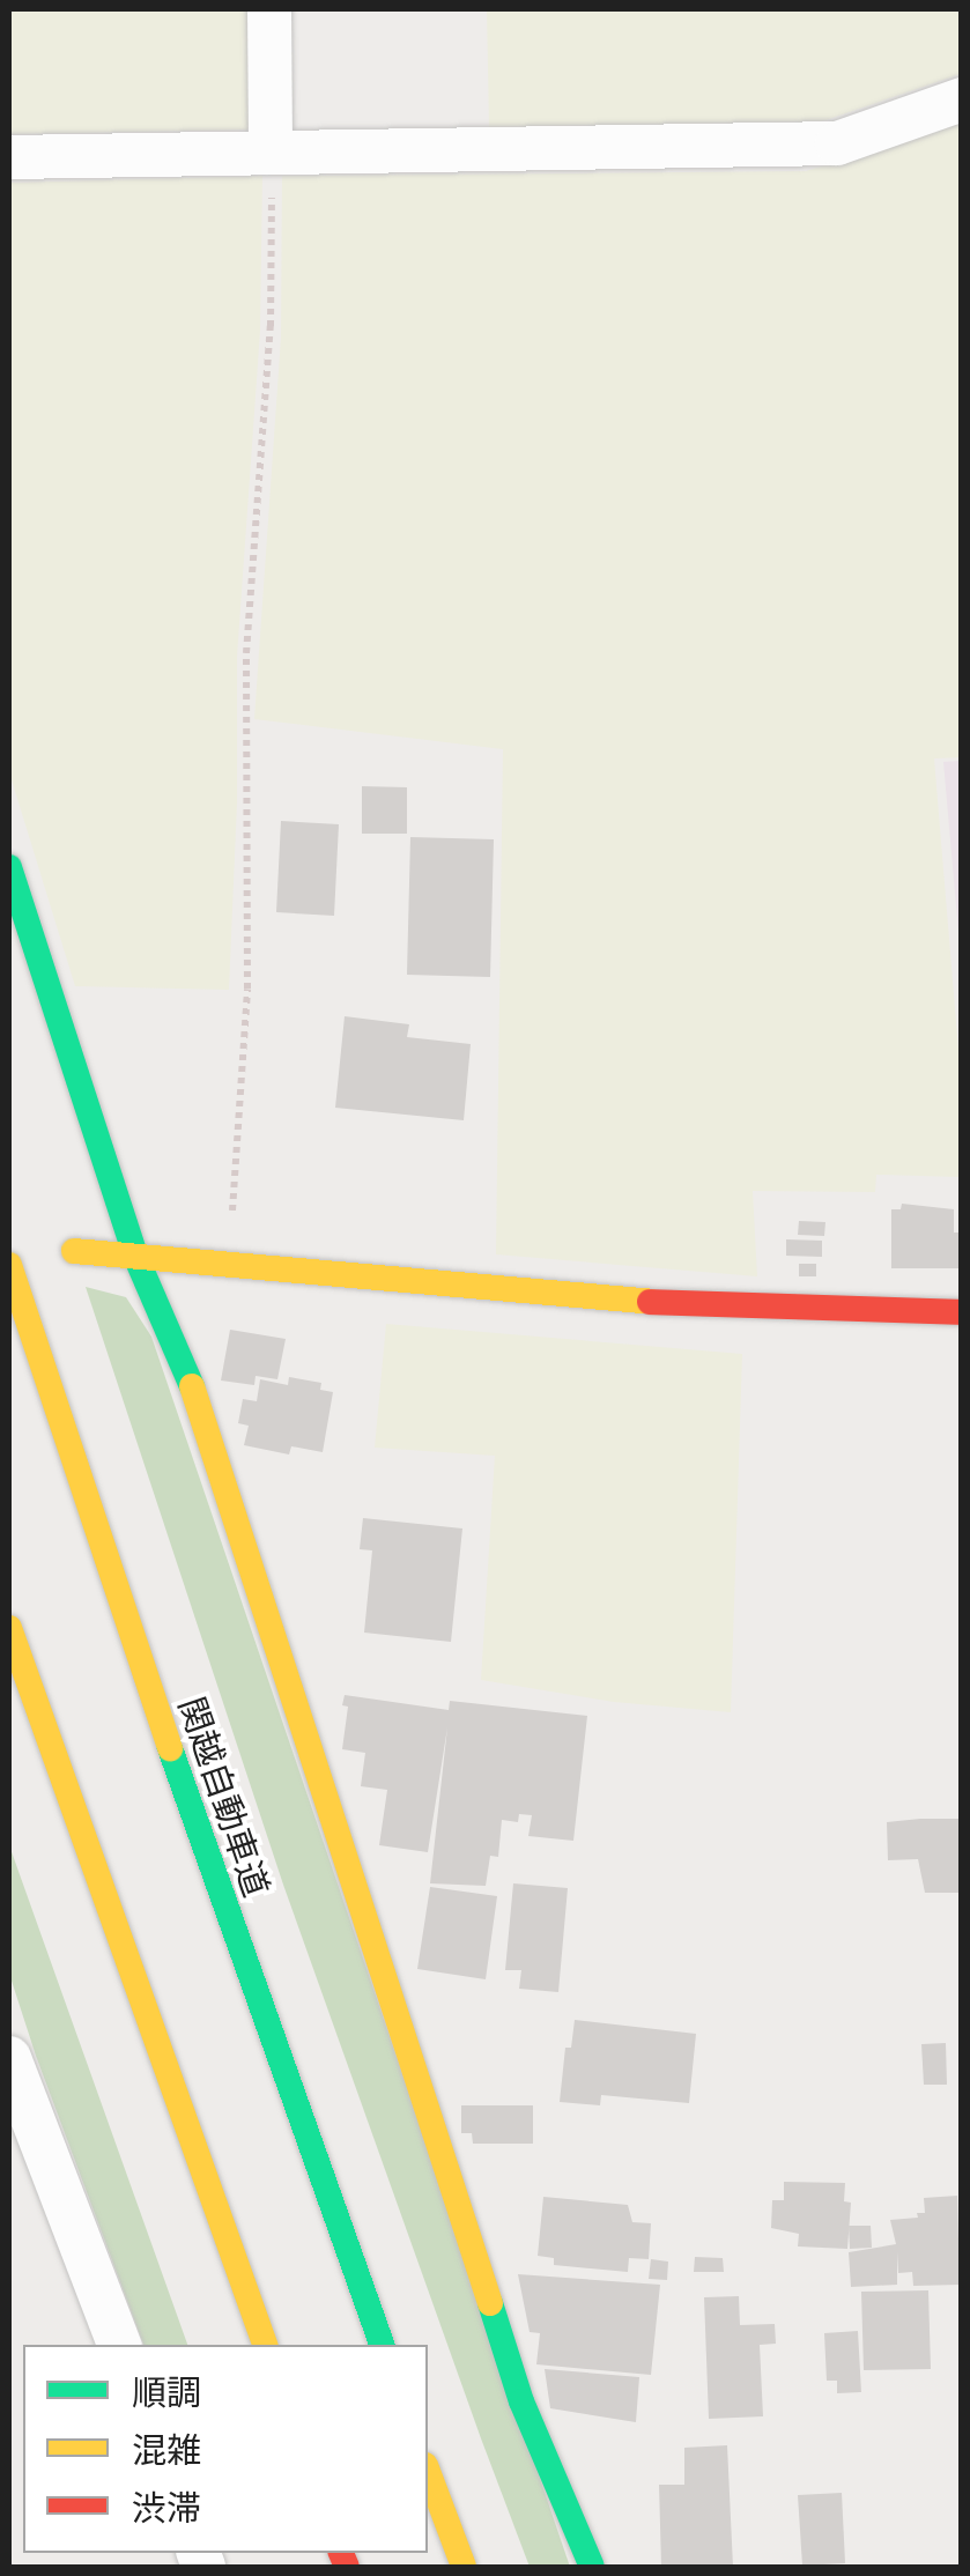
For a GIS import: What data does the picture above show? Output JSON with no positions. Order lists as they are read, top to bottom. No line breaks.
{"streets":{"main road":["関越自動車道"]},"legend":["順調","混雑","渋滞"]}
